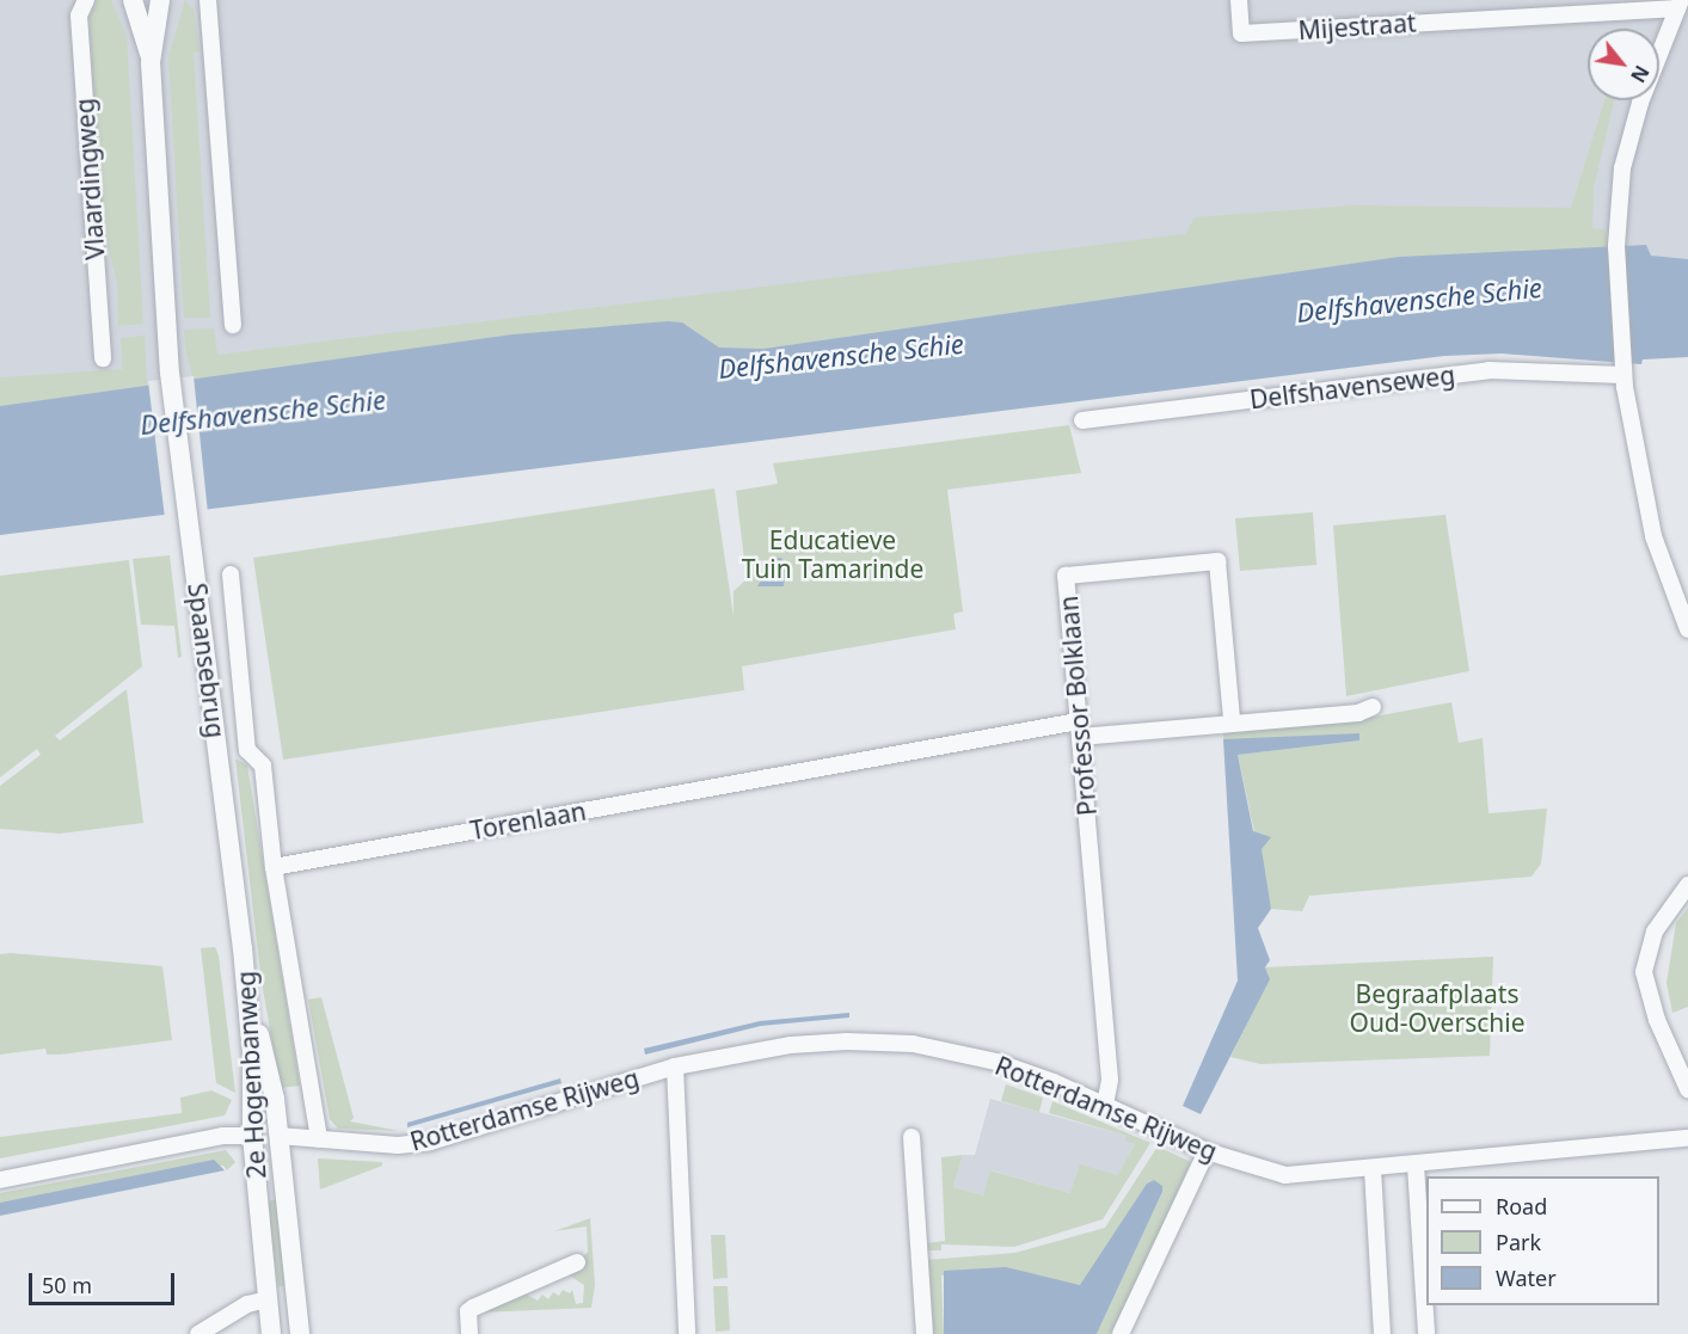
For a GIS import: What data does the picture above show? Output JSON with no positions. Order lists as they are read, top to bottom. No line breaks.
{"streets":{"street":["Mijestraat","Vlaardingweg","Delfshavenseweg","Spaansebrug","Professor Bolklaan","Torenlaan","2e Hogenbanweg","Rotterdamse Rijweg"]},"crossings":[["Spaansebrug","2e Hogenbanweg"],["Professor Bolklaan","Torenlaan"],["Professor Bolklaan","Rotterdamse Rijweg"],["Torenlaan","2e Hogenbanweg"],["2e Hogenbanweg","Rotterdamse Rijweg"]],"water":["Delfshavensche Schie"],"parks":["Educatieve Tuin Tamarinde","Begraafplaats Oud-Overschie"],"legend":["Road","Park","Water"],"scale_bar":"50 m","north":"bottom right"}
